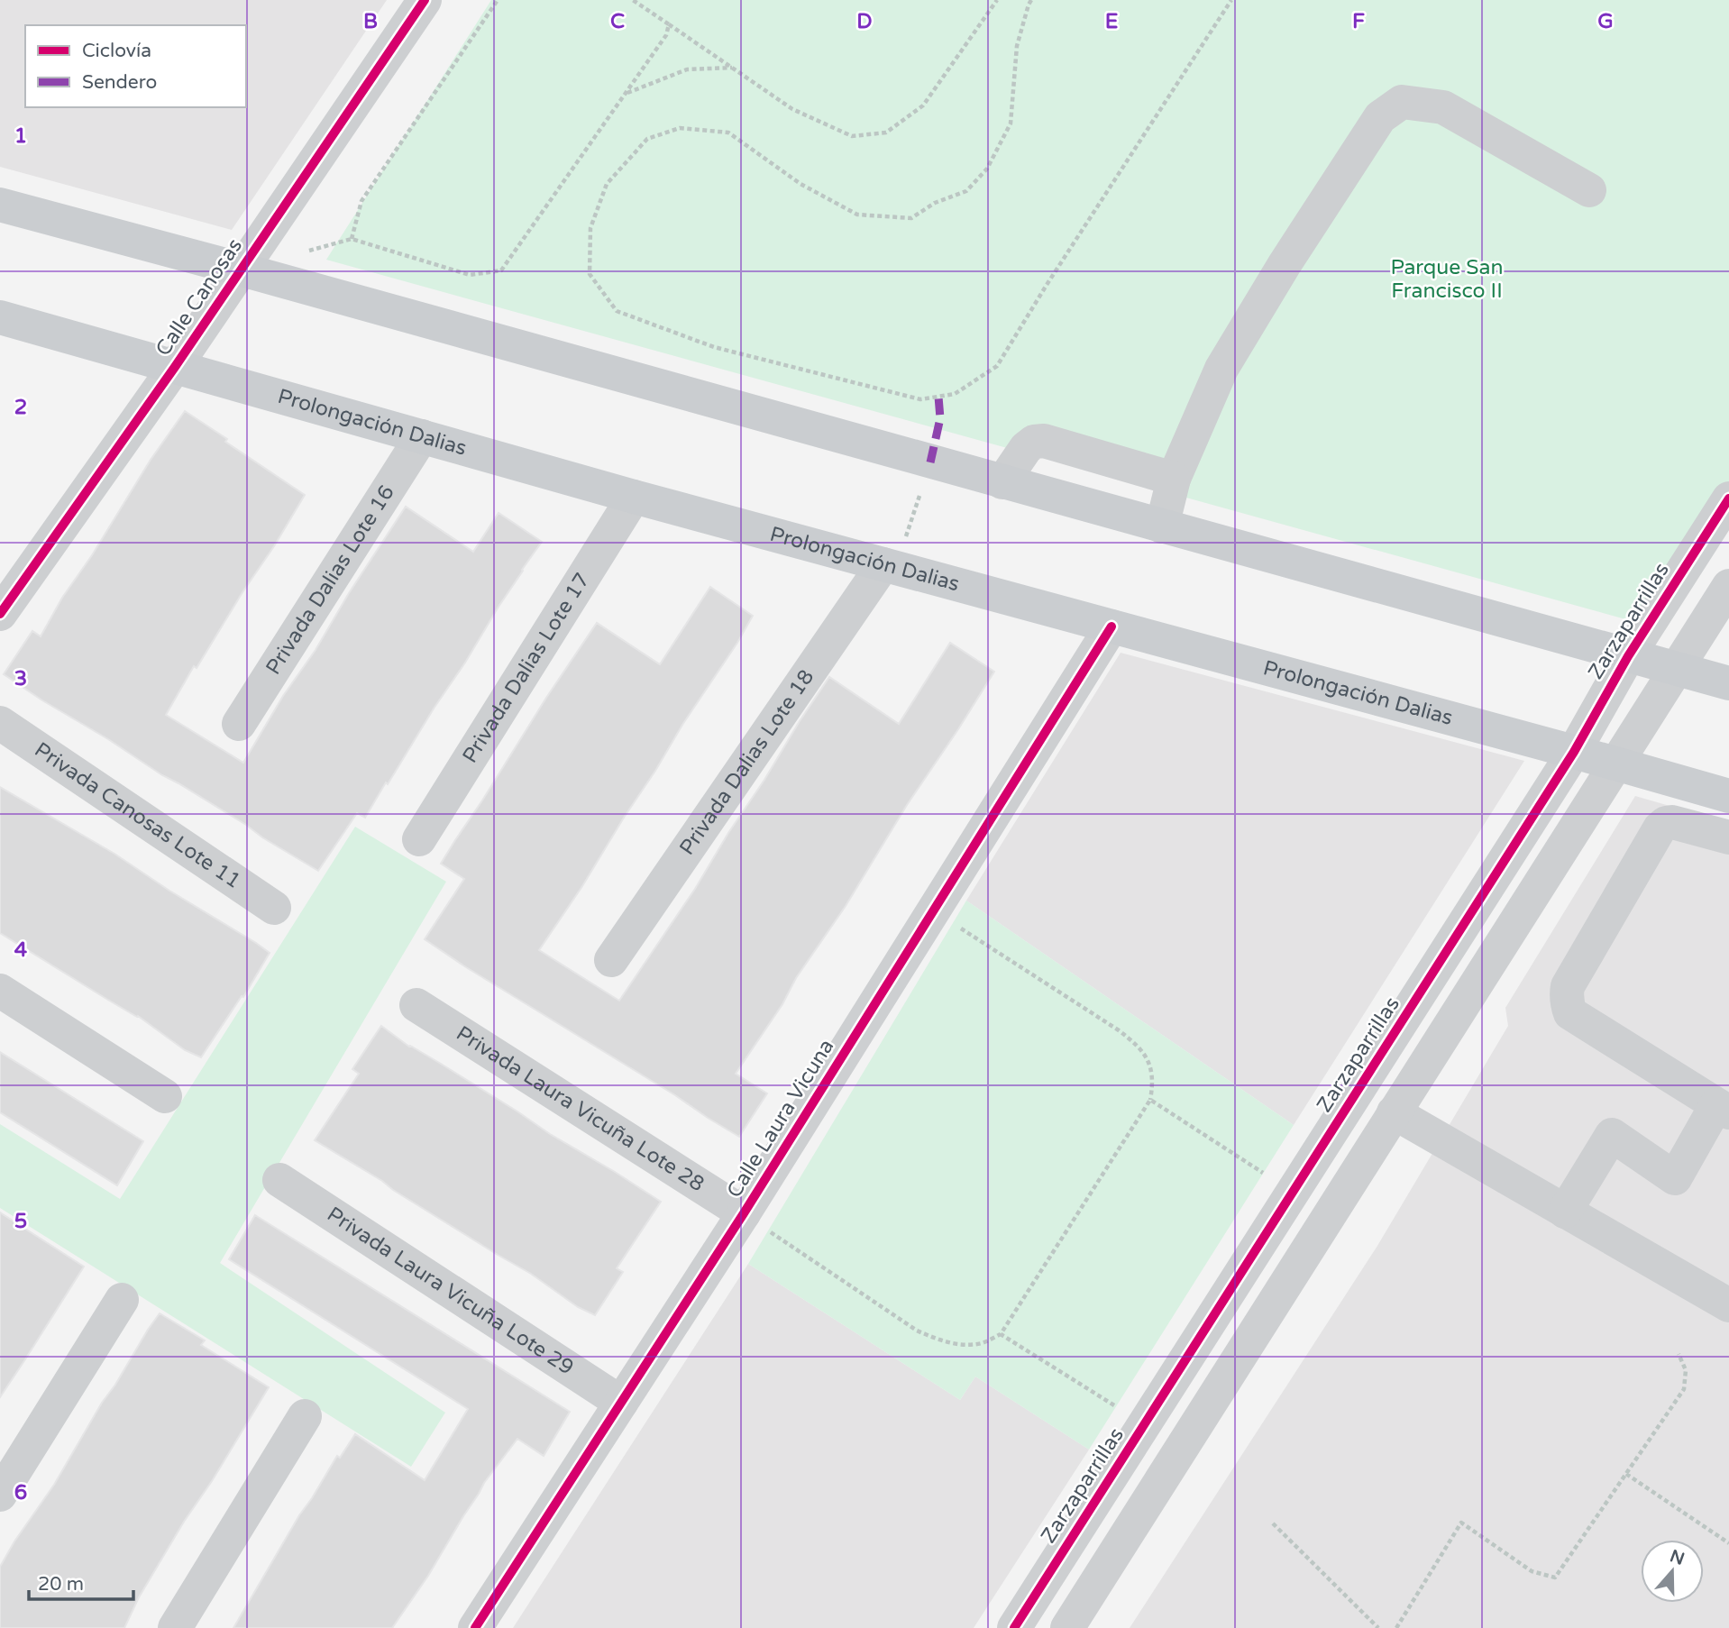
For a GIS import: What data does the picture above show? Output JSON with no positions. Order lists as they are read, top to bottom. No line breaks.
{"streets":{"main road":["Prolongación Dalias"],"street":["Calle Canosas","Privada Dalias Lote 16","Zarzaparrillas","Privada Dalias Lote 17","Privada Dalias Lote 18","Privada Canosas Lote 11","Privada Laura Vicuña Lote 28","Calle Laura Vicuna","Privada Laura Vicuña Lote 29"]},"crossings":[["Calle Canosas","Prolongación Dalias"],["Prolongación Dalias","Privada Dalias Lote 16"],["Prolongación Dalias","Zarzaparrillas"],["Prolongación Dalias","Privada Dalias Lote 17"],["Prolongación Dalias","Privada Dalias Lote 18"],["Prolongación Dalias","Calle Laura Vicuna"],["Privada Laura Vicuña Lote 28","Calle Laura Vicuna"],["Calle Laura Vicuna","Privada Laura Vicuña Lote 29"]],"parks":["Parque San Francisco II"],"legend":["Ciclovía","Sendero"],"scale_bar":"20 m","north":"top","grid":{"columns":["B","C","D","E","F","G"],"rows":["1","2","3","4","5","6"]}}
